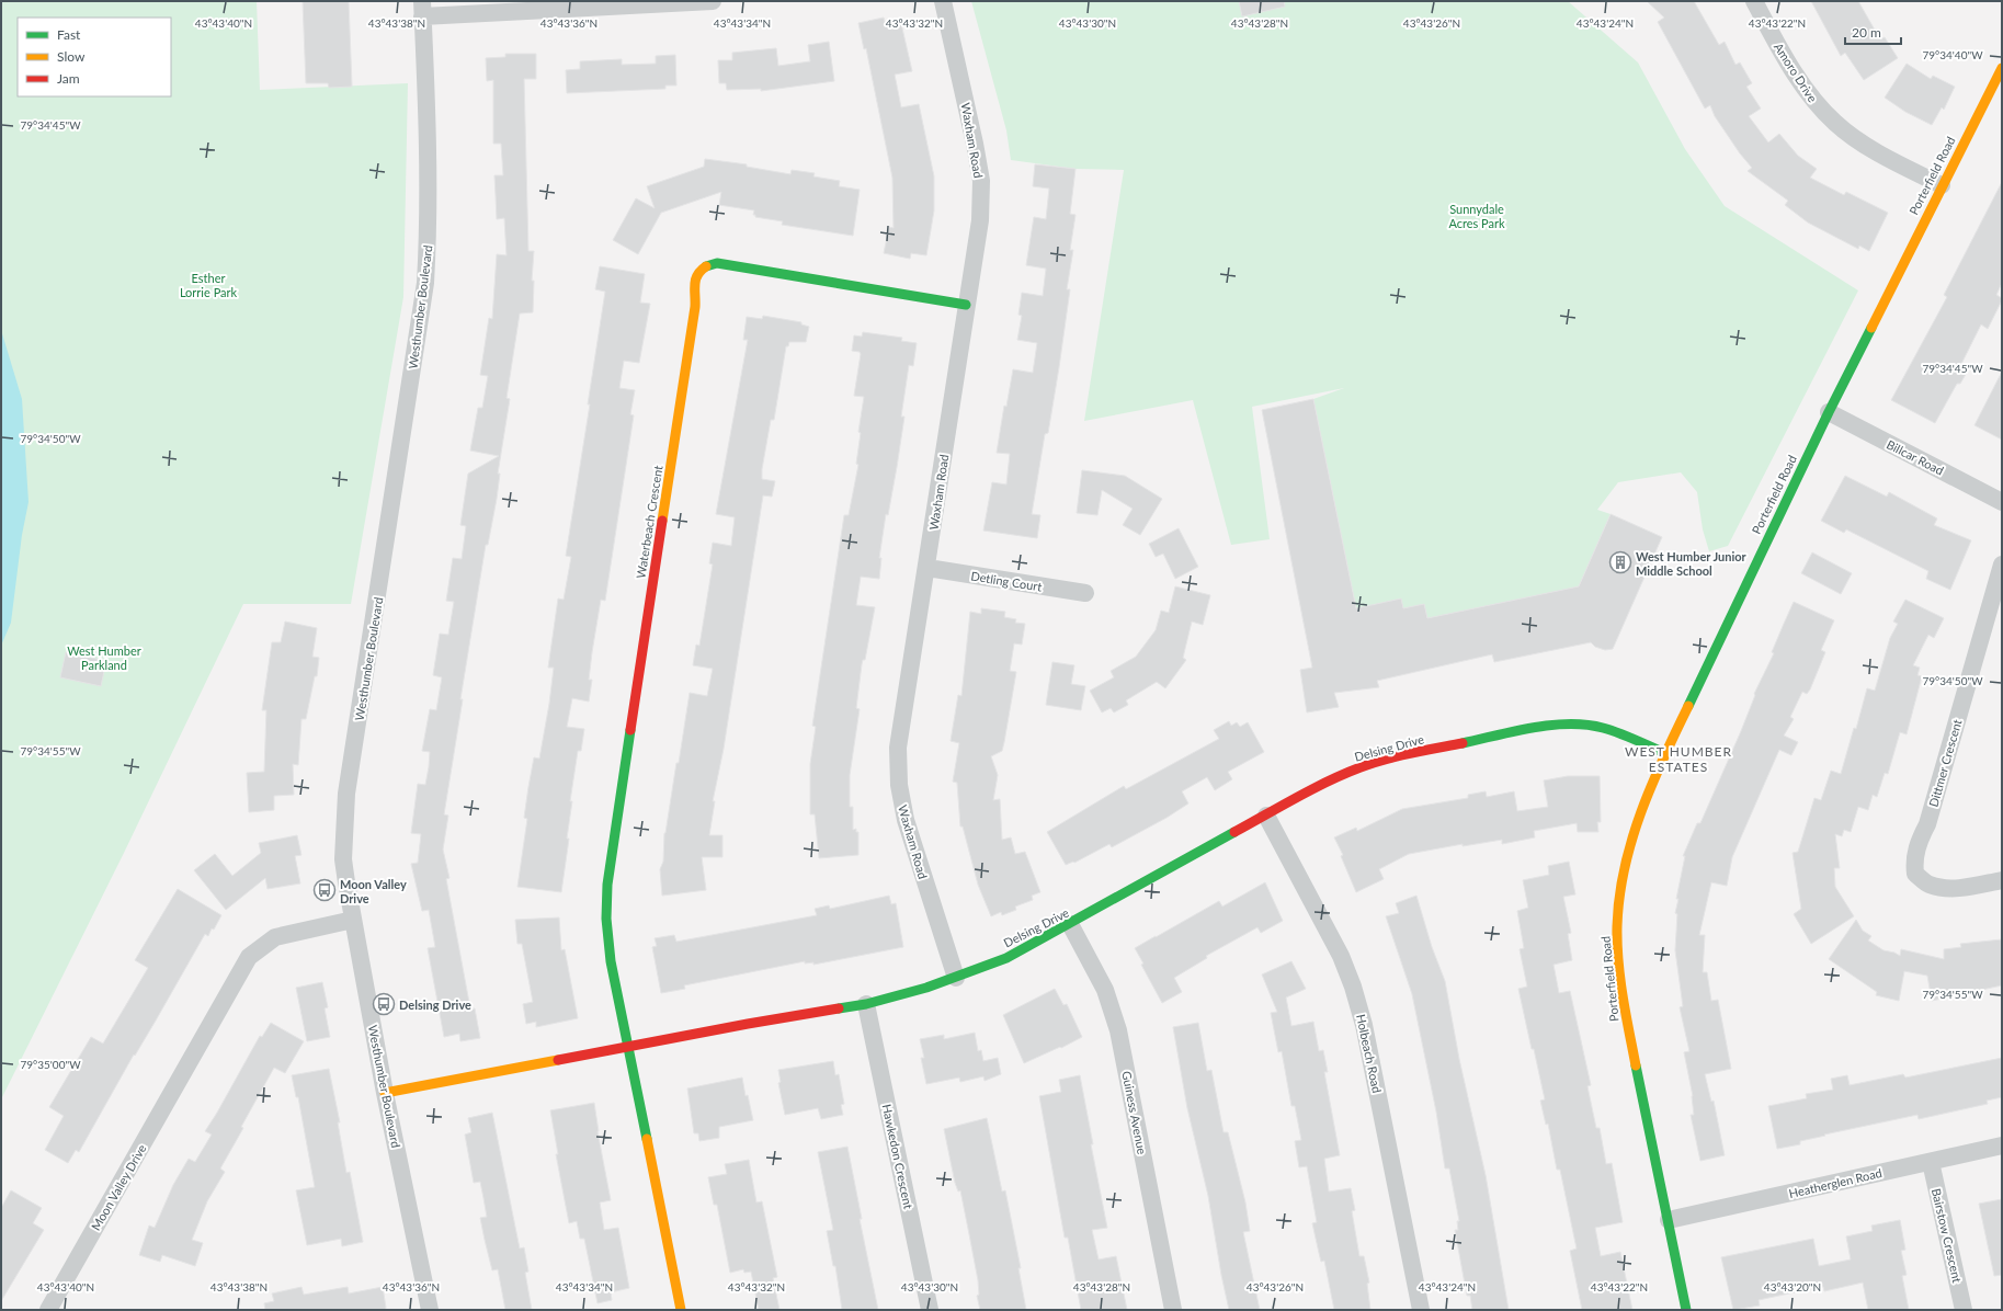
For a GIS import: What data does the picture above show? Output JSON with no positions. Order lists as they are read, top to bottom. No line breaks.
{"streets":{"street":["Amoro Drive","Waxham Road","Porterfield Road","Westhumber Boulevard","Billcar Road","Waterbeach Crescent","Detling Court","Delsing Drive","Dittmer Crescent","Holbeach Road","Guiness Avenue","Hawkedon Crescent","Heatherglen Road","Moon Valley Drive","Bairstow Crescent"]},"crossings":[["Amoro Drive","Porterfield Road"],["Waxham Road","Waterbeach Crescent"],["Waxham Road","Detling Court"],["Waxham Road","Delsing Drive"],["Porterfield Road","Billcar Road"],["Porterfield Road","Delsing Drive"],["Porterfield Road","Heatherglen Road"],["Westhumber Boulevard","Delsing Drive"],["Westhumber Boulevard","Moon Valley Drive"],["Waterbeach Crescent","Delsing Drive"],["Delsing Drive","Holbeach Road"],["Delsing Drive","Guiness Avenue"],["Delsing Drive","Hawkedon Crescent"],["Heatherglen Road","Bairstow Crescent"]],"districts":["WEST HUMBER ESTATES"],"parks":["Sunnydale Acres Park","Esther Lorrie Park","West Humber Parkland"],"places":{"building":["West Humber Junior Middle School"],"bus stop":["Moon Valley Drive","Delsing Drive"]},"legend":["Fast","Slow","Jam"],"scale_bar":"20 m","coordinates":["43°43'40\"N","43°43'38\"N","43°43'36\"N","43°43'34\"N","43°43'32\"N","43°43'30\"N","43°43'28\"N","43°43'26\"N","43°43'24\"N","43°43'22\"N","79°34'40\"W","79°34'45\"W","79°34'50\"W","79°34'55\"W","79°35'00\"W","43°43'20\"N"]}
